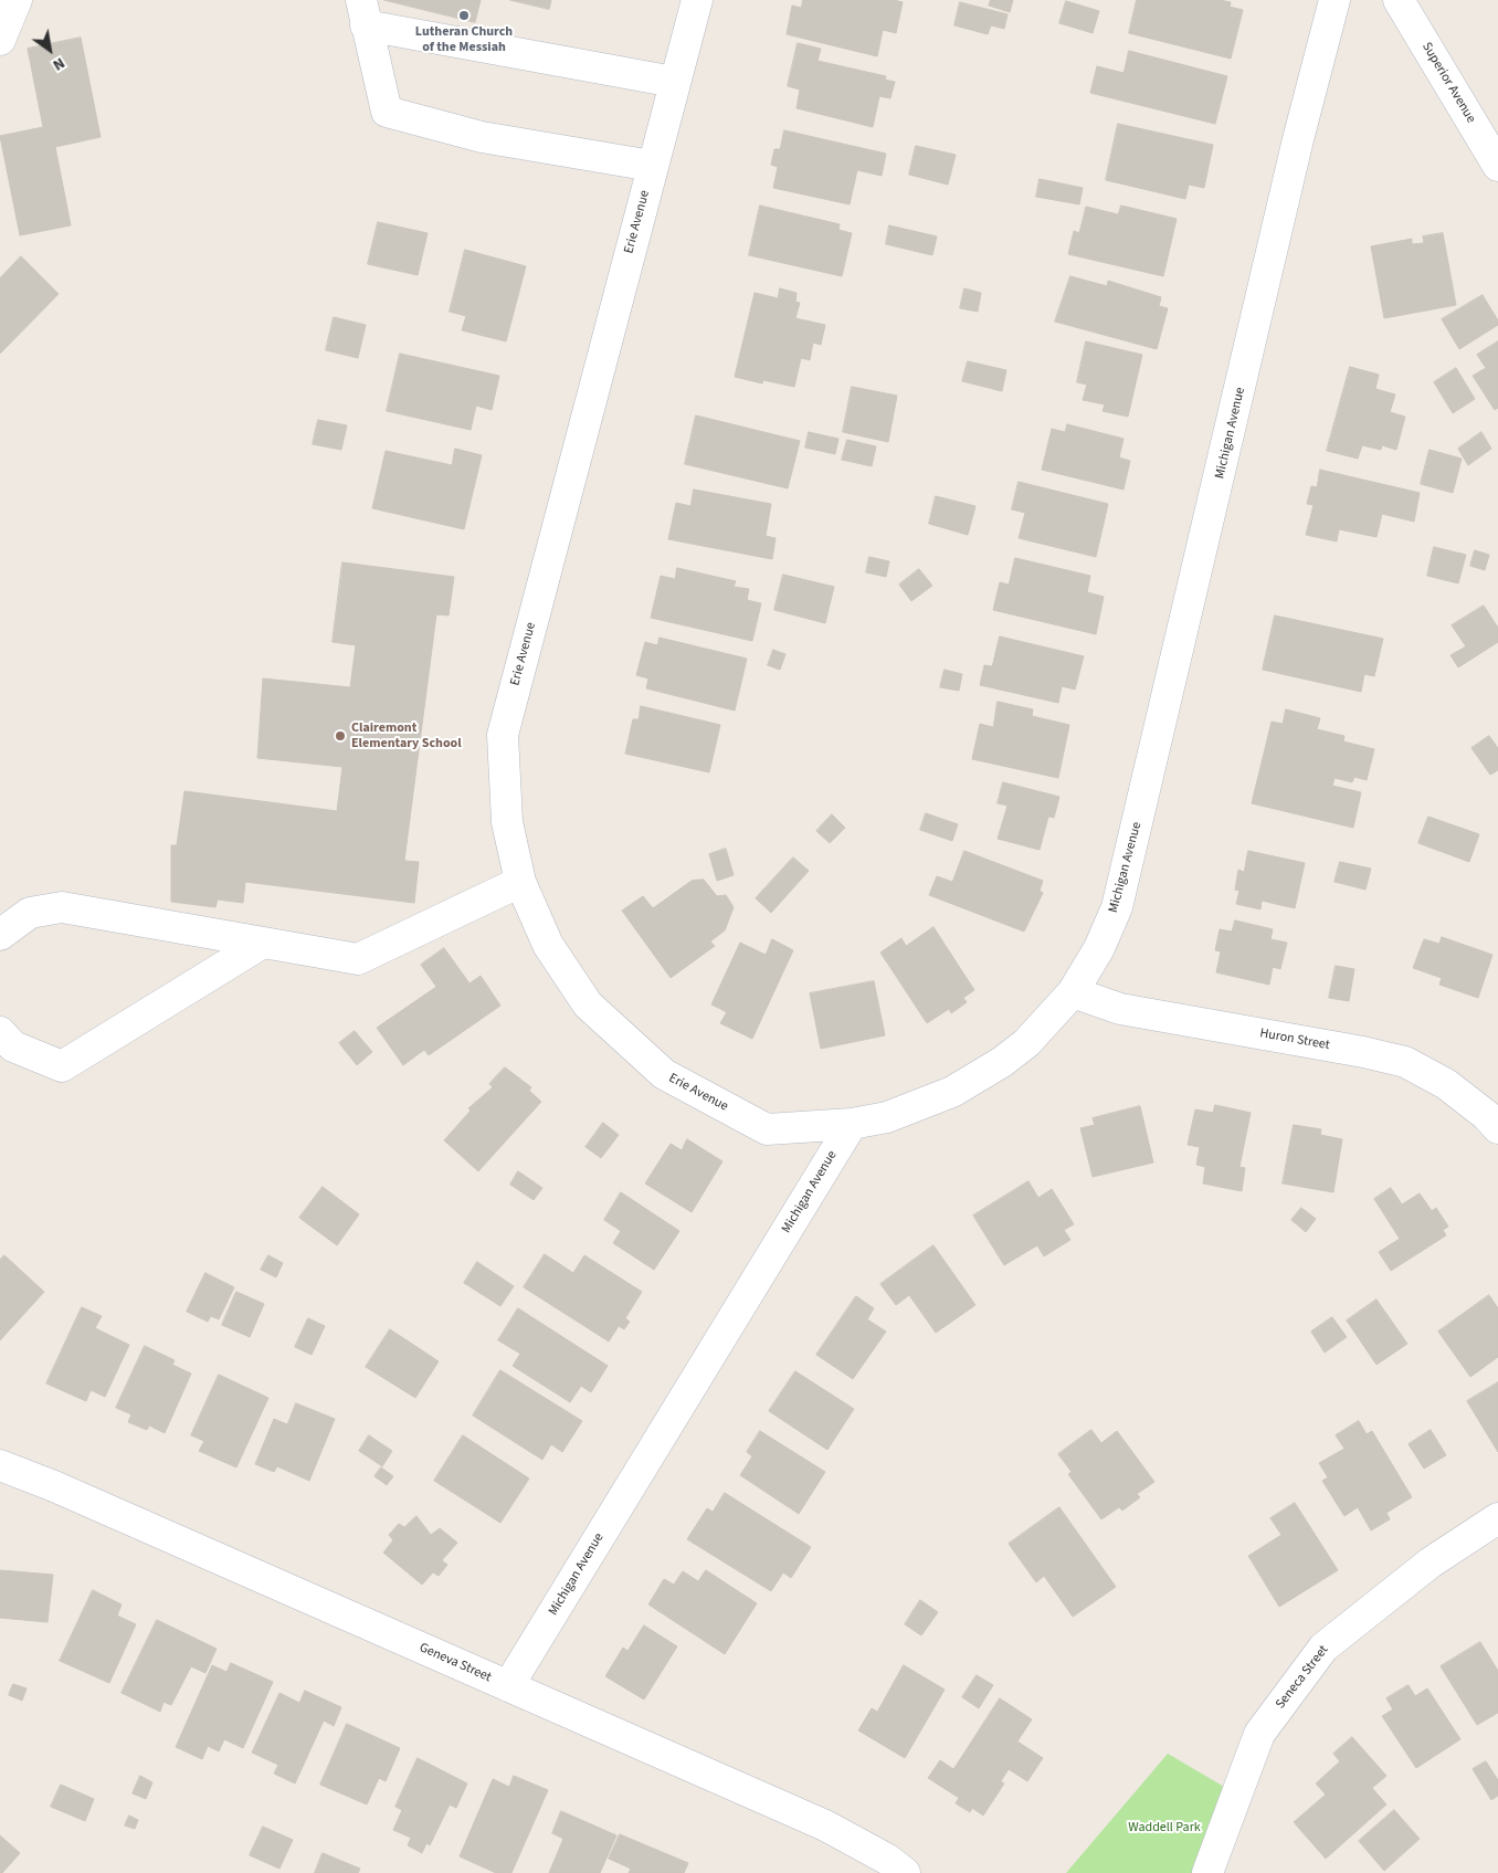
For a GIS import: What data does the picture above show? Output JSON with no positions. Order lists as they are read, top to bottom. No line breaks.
{"streets":{"street":["Superior Avenue","Erie Avenue","Michigan Avenue","Huron Street","Geneva Street","Seneca Street"]},"crossings":[["Erie Avenue","Michigan Avenue"],["Michigan Avenue","Huron Street"],["Michigan Avenue","Geneva Street"]],"parks":["Waddell Park"],"places":["Lutheran Church of the Messiah","Clairemont Elementary School"],"north":"bottom right"}
